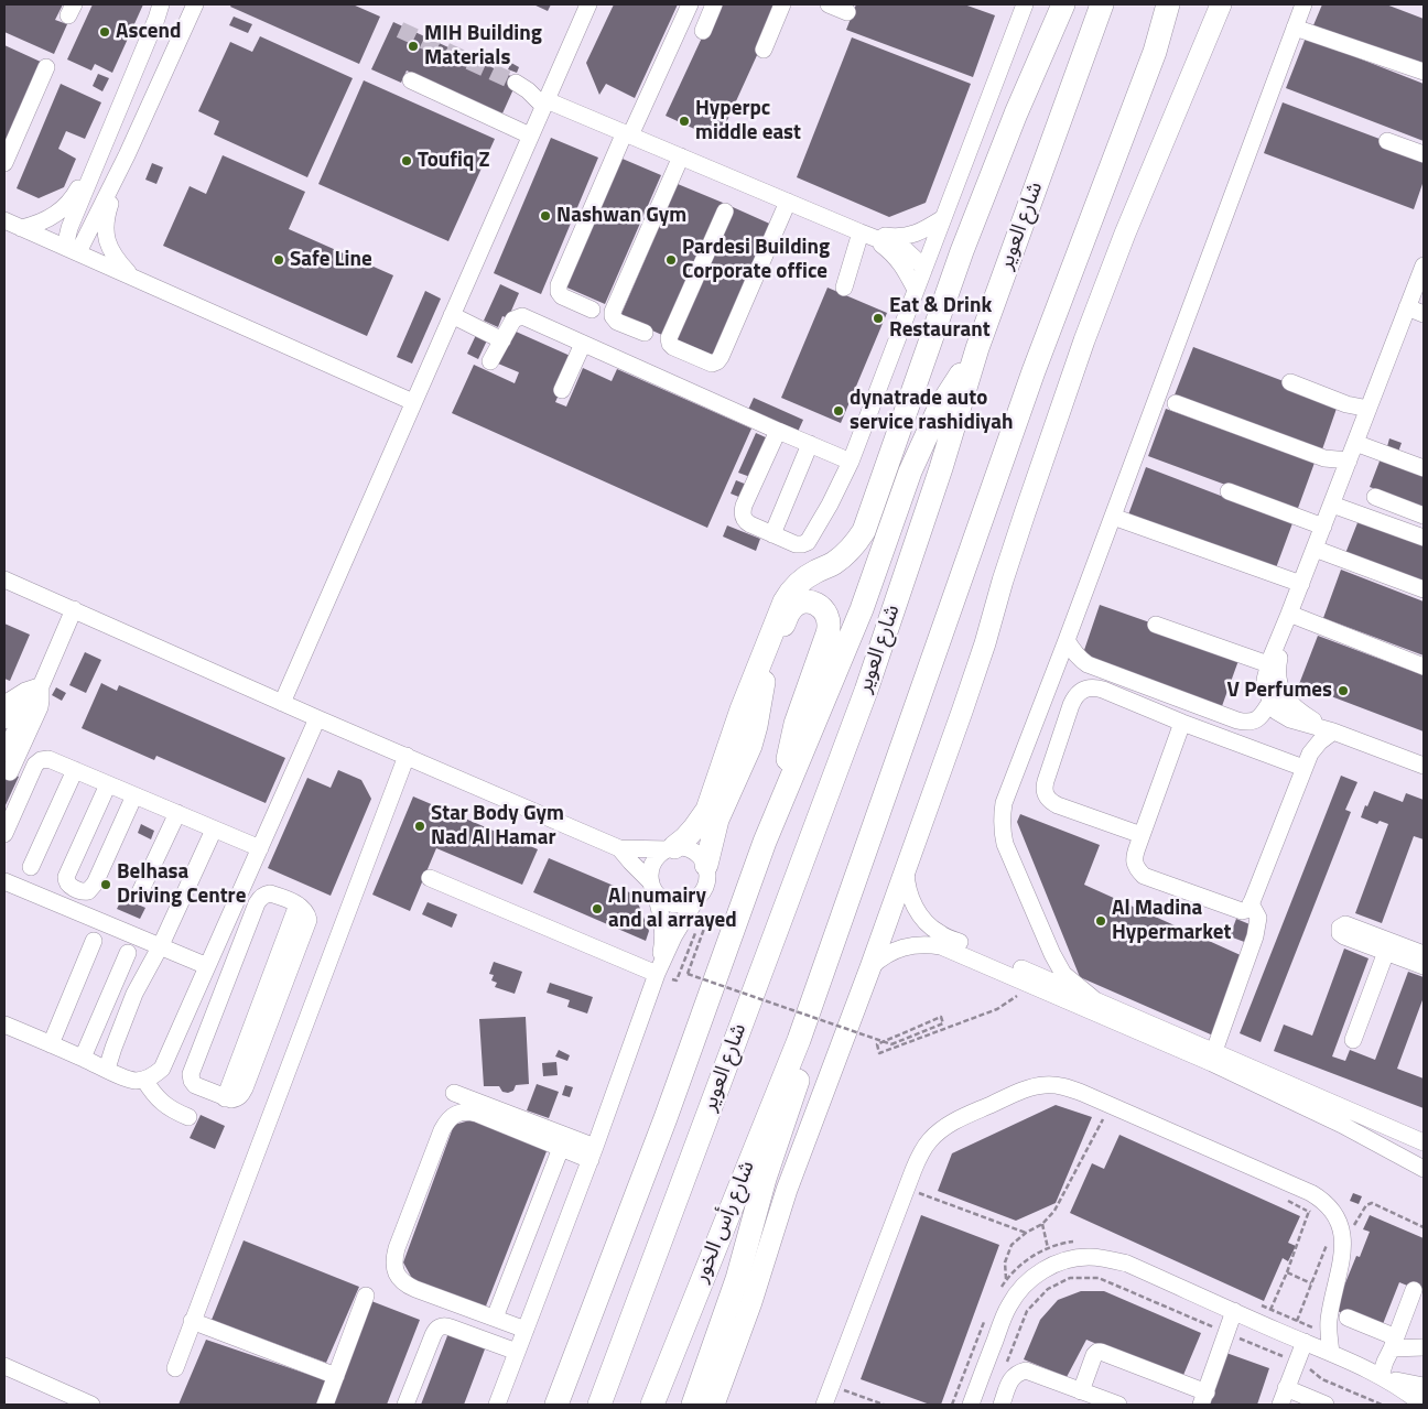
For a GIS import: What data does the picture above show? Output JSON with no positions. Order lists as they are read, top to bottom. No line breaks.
{"streets":{"highway":["شارع العوير","شارع رأس الخور"]},"places":["Ascend","MIH Building Materials","Hyperpc middle east","Toufiq Z","Nashwan Gym","Safe Line","Pardesi Building Corporate office","Eat & Drink Restaurant","dynatrade auto service rashidiyah","V Perfumes","Star Body Gym Nad Al Hamar","Belhasa Driving Centre","Al numairy and al arrayed","Al Madina Hypermarket"]}
